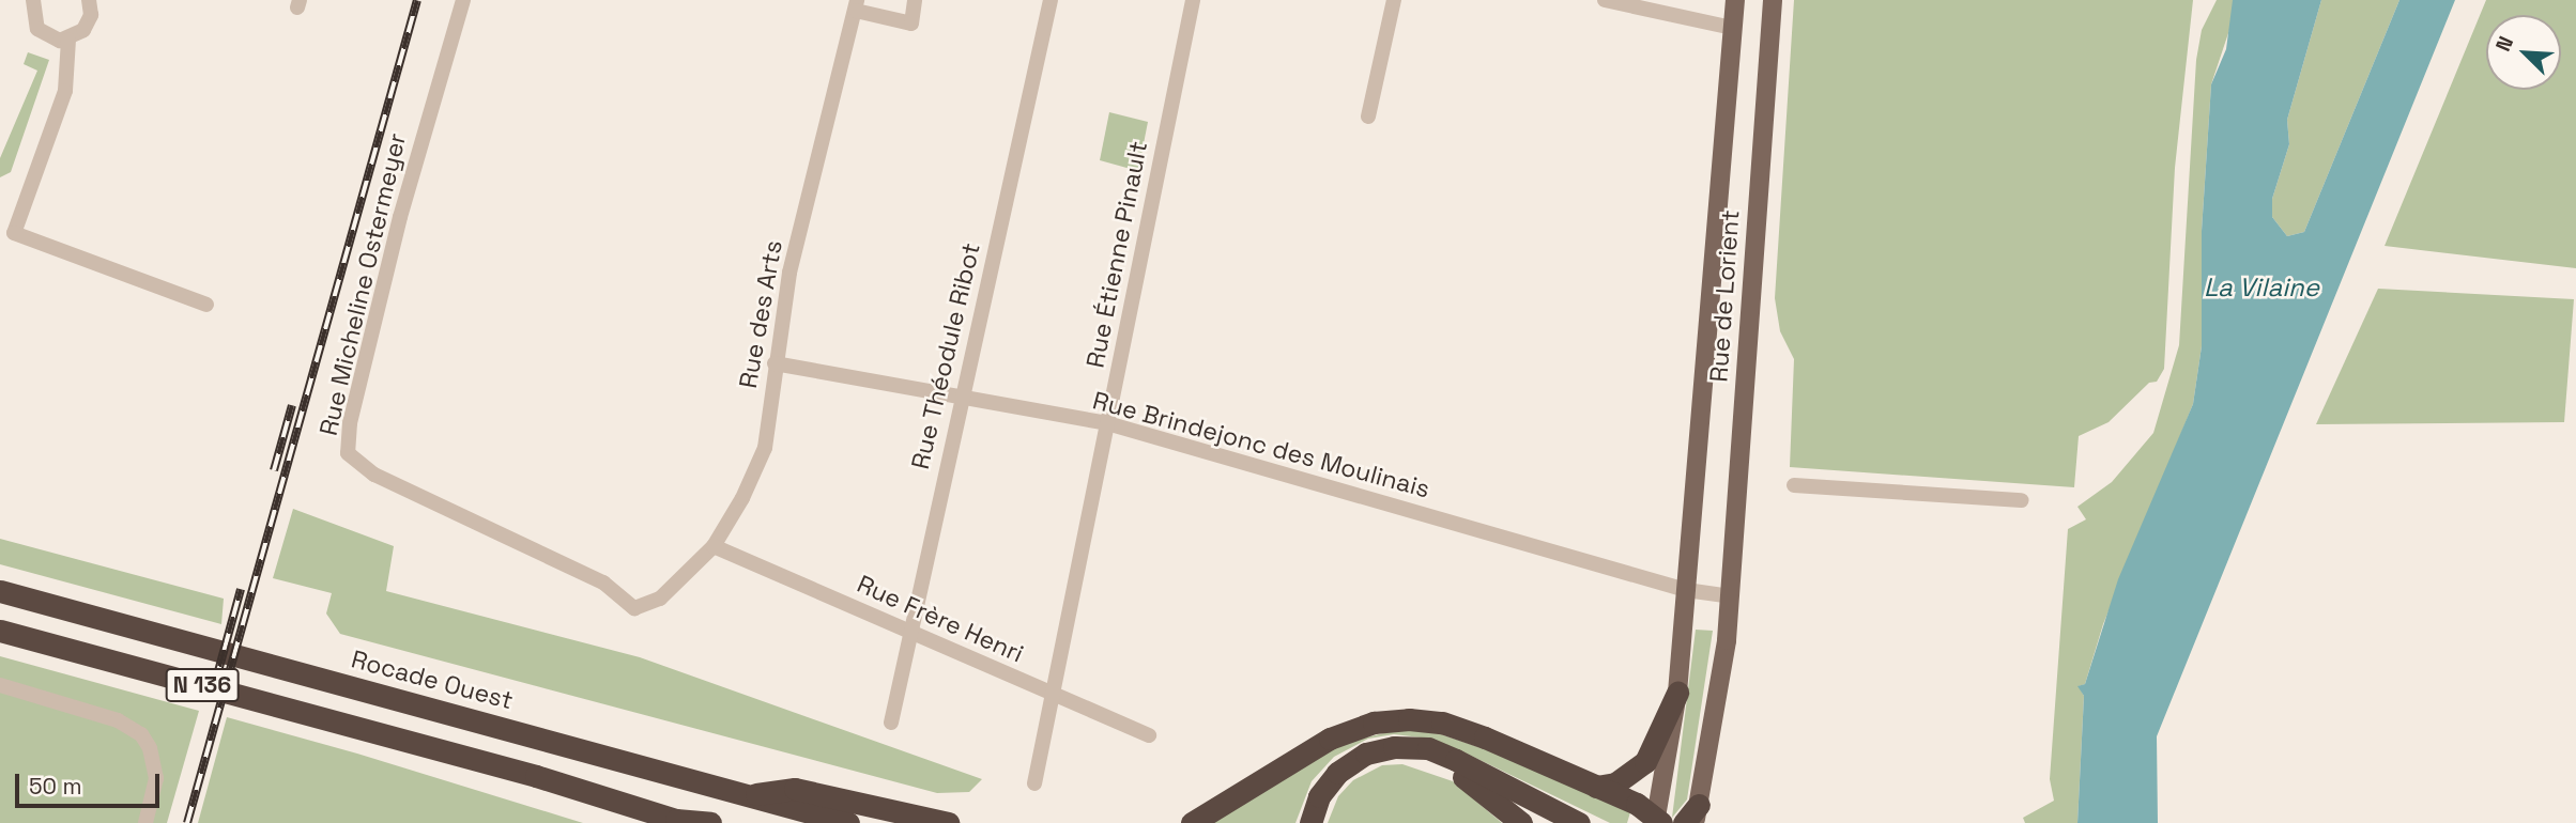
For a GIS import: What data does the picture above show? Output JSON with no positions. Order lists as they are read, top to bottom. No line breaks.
{"streets":{"highway":["Rocade Ouest","N 136"],"main road":["Rue de Lorient"],"street":["Rue Étienne Pinault","Rue Micheline Ostermeyer","Rue des Arts","Rue Théodule Ribot","Rue Brindejonc des Moulinais","Rue Frère Henri"]},"crossings":[["Rue Étienne Pinault","Rue Brindejonc des Moulinais"],["Rue Étienne Pinault","Rue Frère Henri"],["Rue Micheline Ostermeyer","Rue des Arts"],["Rue de Lorient","Rue Brindejonc des Moulinais"],["Rue des Arts","Rue Brindejonc des Moulinais"],["Rue des Arts","Rue Frère Henri"],["Rue Théodule Ribot","Rue Brindejonc des Moulinais"],["Rue Théodule Ribot","Rue Frère Henri"]],"water":["La Vilaine"],"scale_bar":"50 m","north":"top left"}
